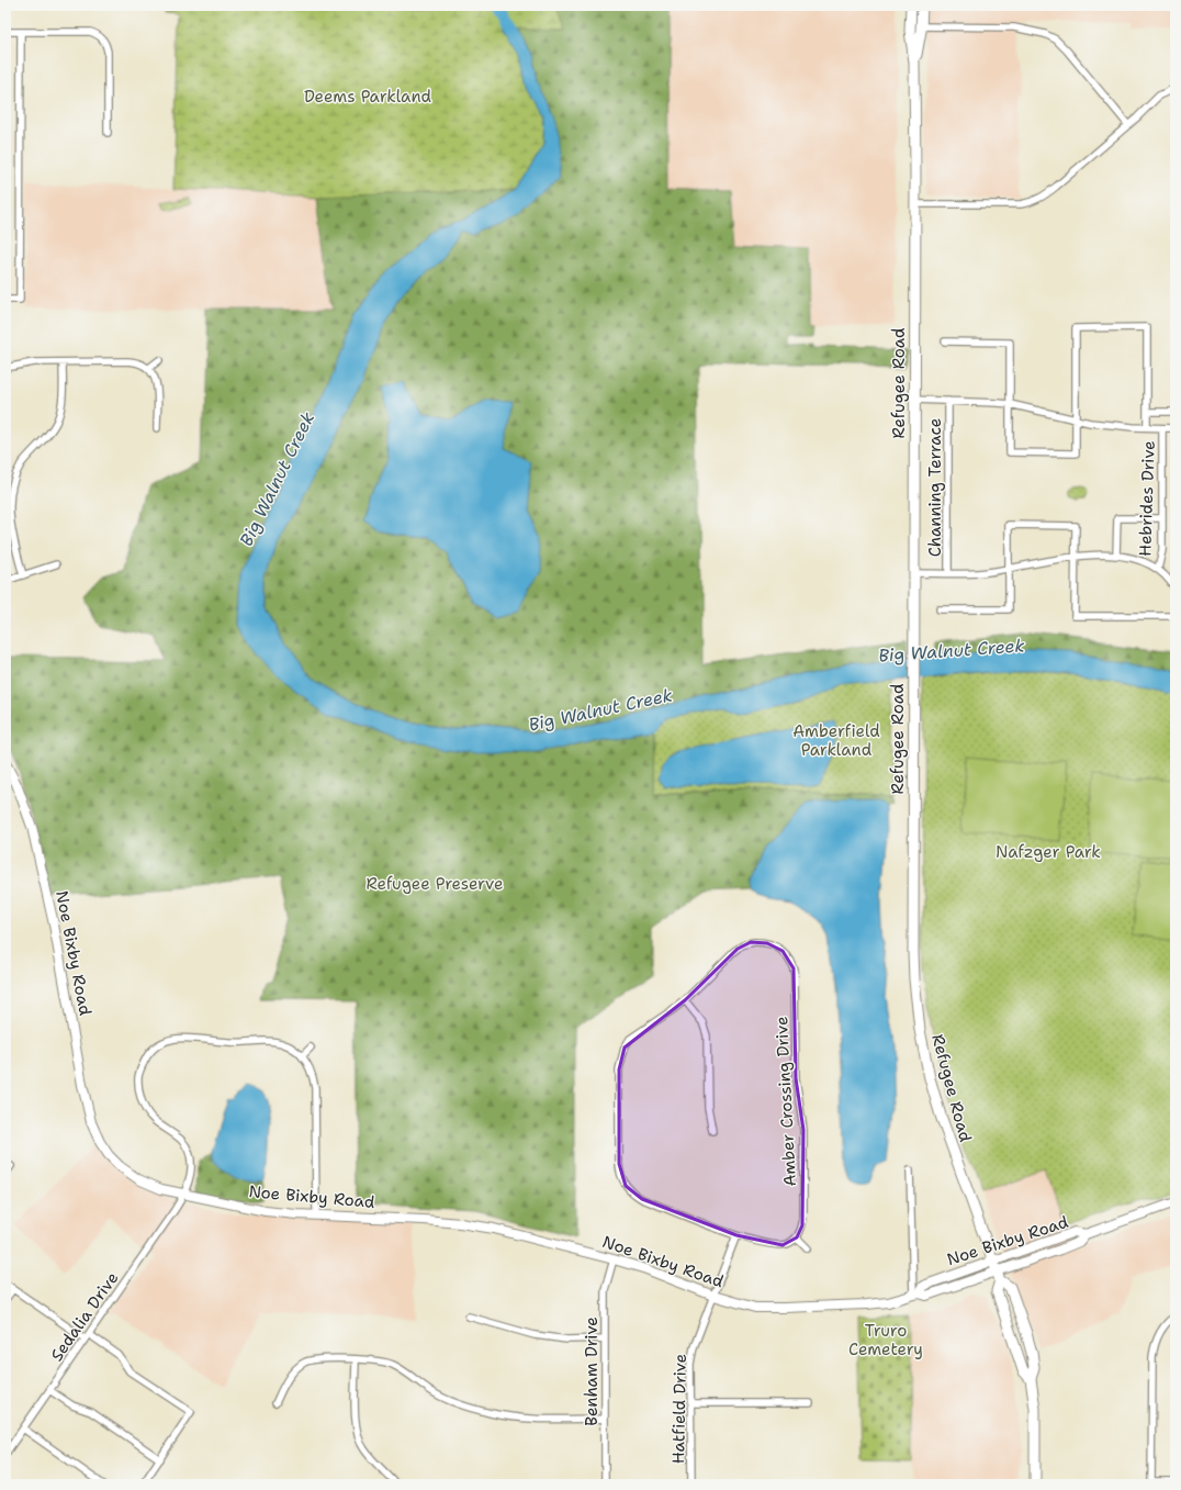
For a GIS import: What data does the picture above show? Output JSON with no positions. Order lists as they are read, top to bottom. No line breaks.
{"streets":{"main road":["Refugee Road"],"street":["Channing Terrace","Hebrides Drive","Noe Bixby Road","Amber Crossing Drive","Sedalia Drive","Benham Drive","Hatfield Drive"]},"crossings":[["Refugee Road","Noe Bixby Road"],["Noe Bixby Road","Sedalia Drive"],["Noe Bixby Road","Benham Drive"],["Noe Bixby Road","Hatfield Drive"]],"water":["Big Walnut Creek"],"parks":["Deems Parkland","Amberfield Parkland","Nafzger Park","Refugee Preserve","Truro Cemetery"]}
